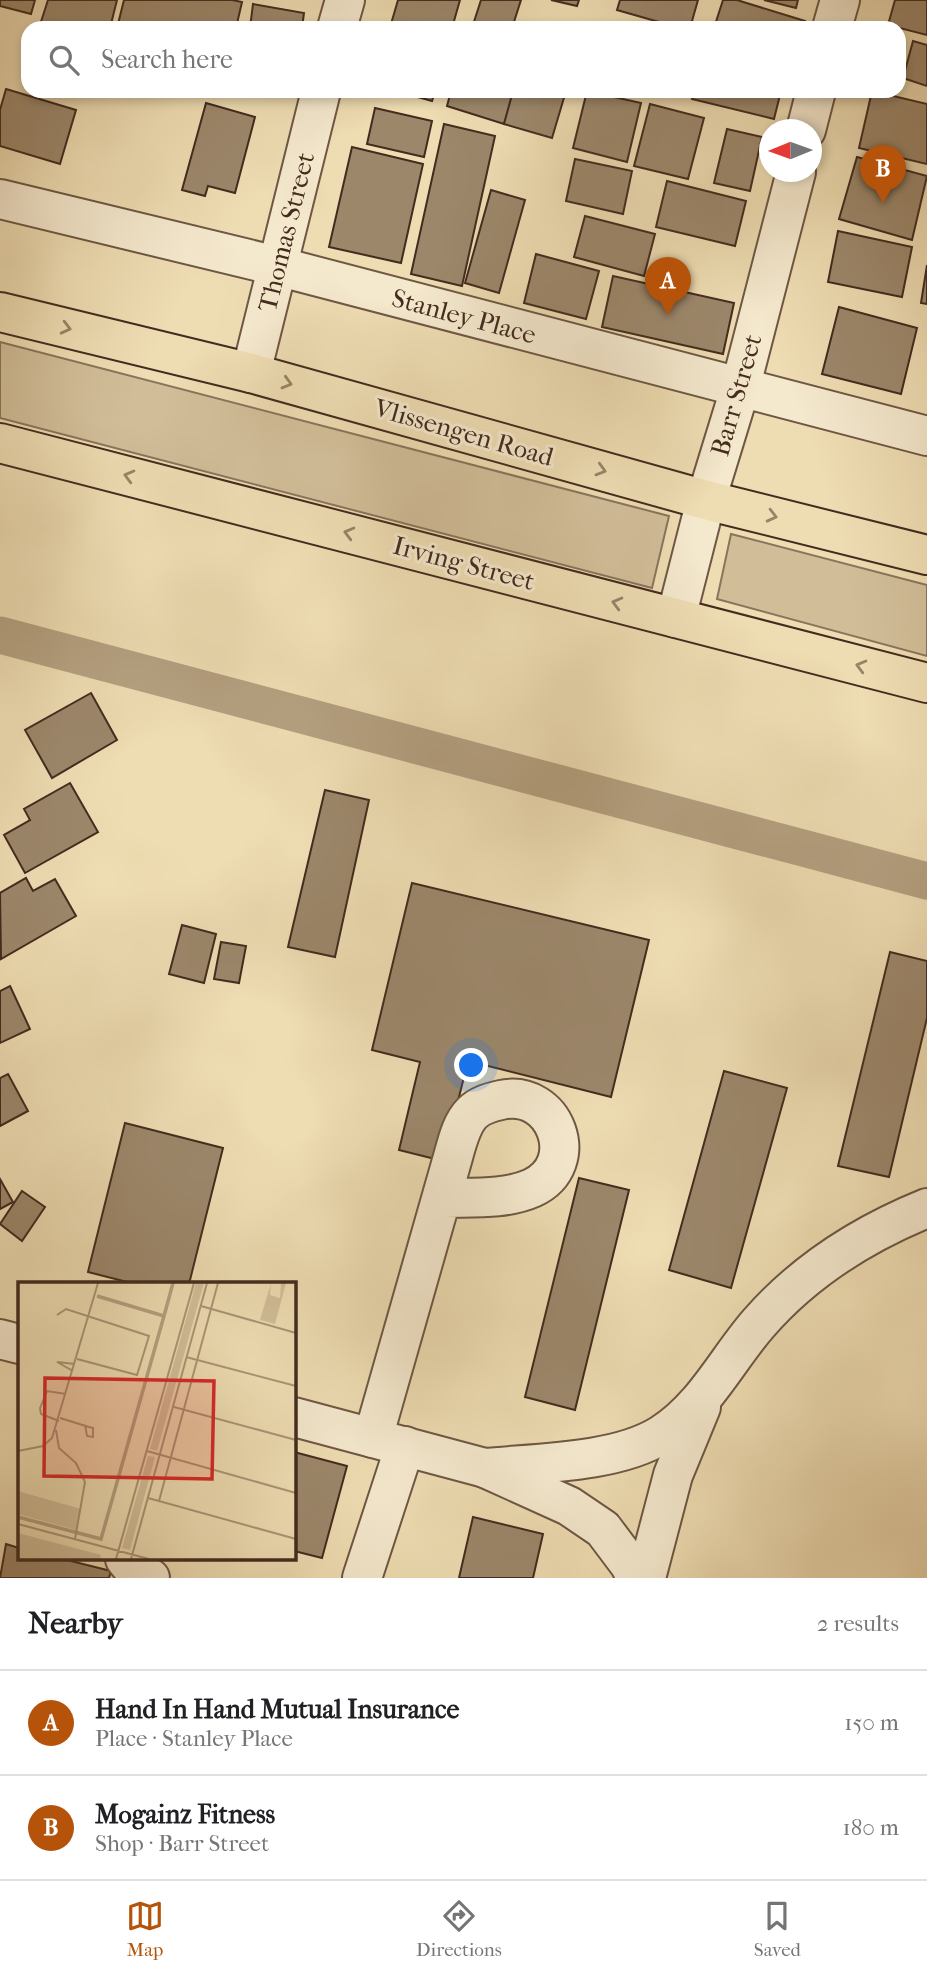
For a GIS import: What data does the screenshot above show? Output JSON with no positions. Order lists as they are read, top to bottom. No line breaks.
{"streets":{"main road":["Vlissengen Road","Irving Street"],"street":["Thomas Street","Stanley Place","Barr Street"]},"crossings":[["Thomas Street","Stanley Place"],["Thomas Street","Vlissengen Road"],["Stanley Place","Barr Street"],["Barr Street","Vlissengen Road"],["Barr Street","Irving Street"]],"one_way":["Vlissengen Road","Irving Street"],"north":"left","page":{"search":"Search here","pins":["B","A"],"heading":["Nearby","2 results"],"list":[{"mark":"A","name":"Hand In Hand Mutual Insurance","note":"Place · Stanley Place","value":"150 m"},{"mark":"B","name":"Mogainz Fitness","note":"Shop · Barr Street","value":"180 m"}],"nav":["Map","Directions","Saved"]}}
